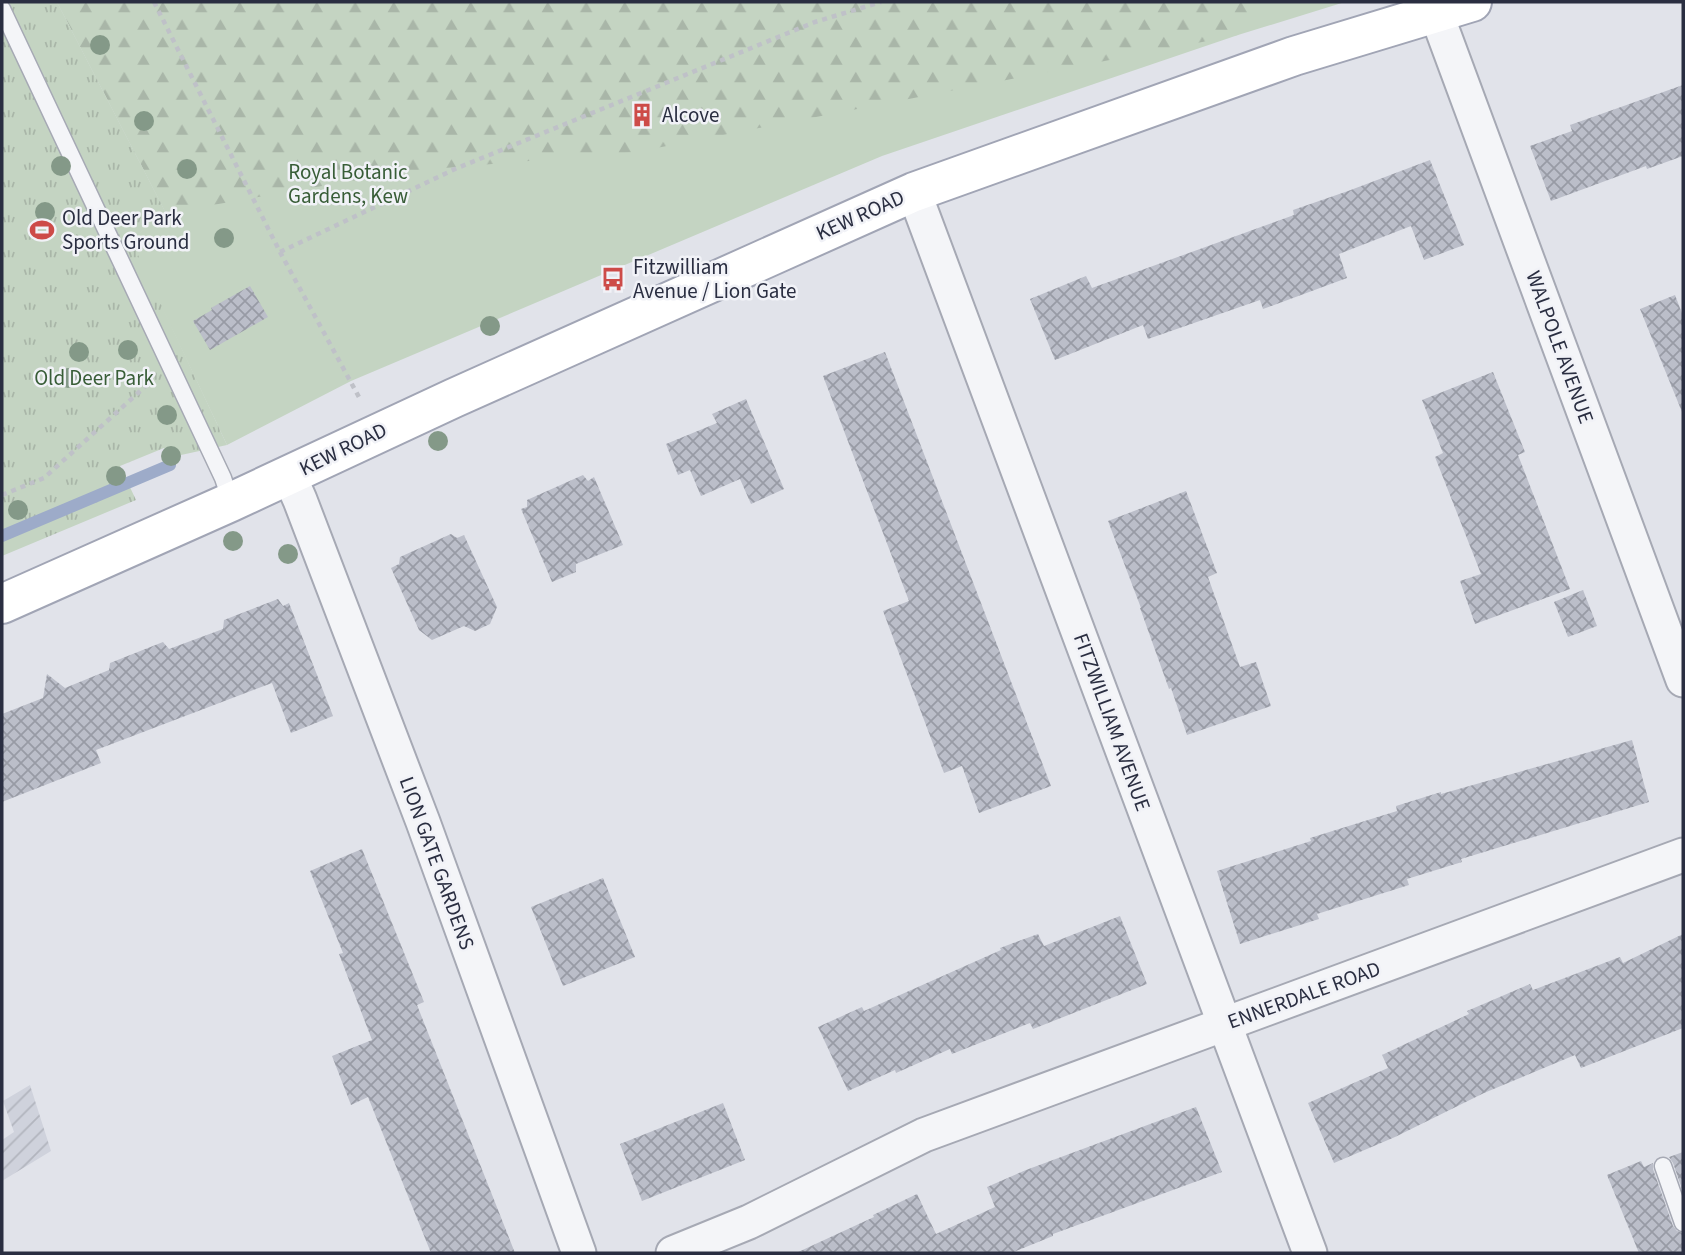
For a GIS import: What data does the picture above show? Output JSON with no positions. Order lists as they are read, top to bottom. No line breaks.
{"streets":{"main road":["KEW ROAD"],"street":["WALPOLE AVENUE","FITZWILLIAM AVENUE","LION GATE GARDENS","ENNERDALE ROAD"]},"crossings":[["KEW ROAD","WALPOLE AVENUE"],["KEW ROAD","FITZWILLIAM AVENUE"],["KEW ROAD","LION GATE GARDENS"],["FITZWILLIAM AVENUE","ENNERDALE ROAD"]],"parks":["Royal Botanic Gardens, Kew","Old Deer Park"],"places":{"building":["Alcove"],"sports":["Old Deer Park Sports Ground"],"bus stop":["Fitzwilliam Avenue / Lion Gate"]}}
